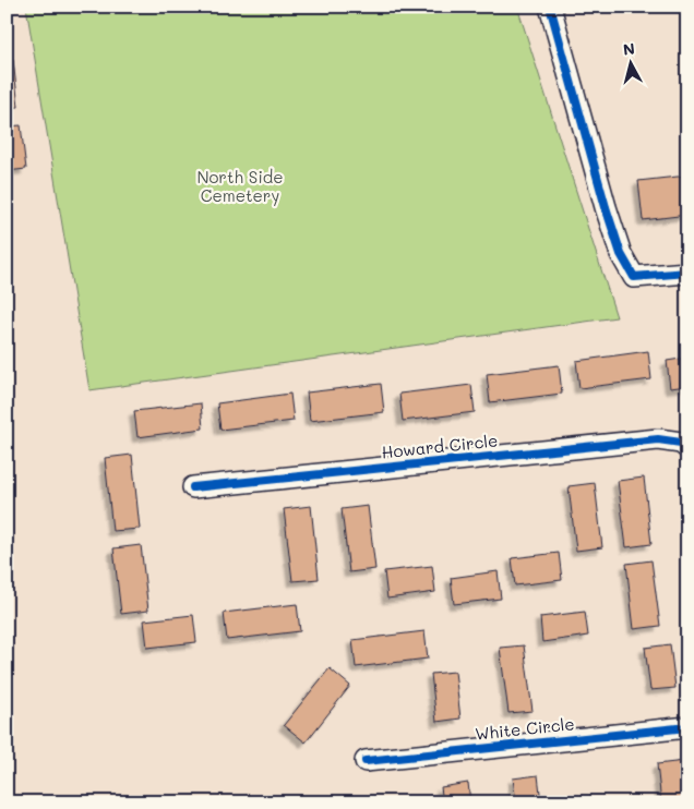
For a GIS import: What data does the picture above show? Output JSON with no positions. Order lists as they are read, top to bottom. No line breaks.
{"streets":{"street":["Howard Circle","White Circle"]},"parks":["North Side Cemetery"],"north":"top"}
